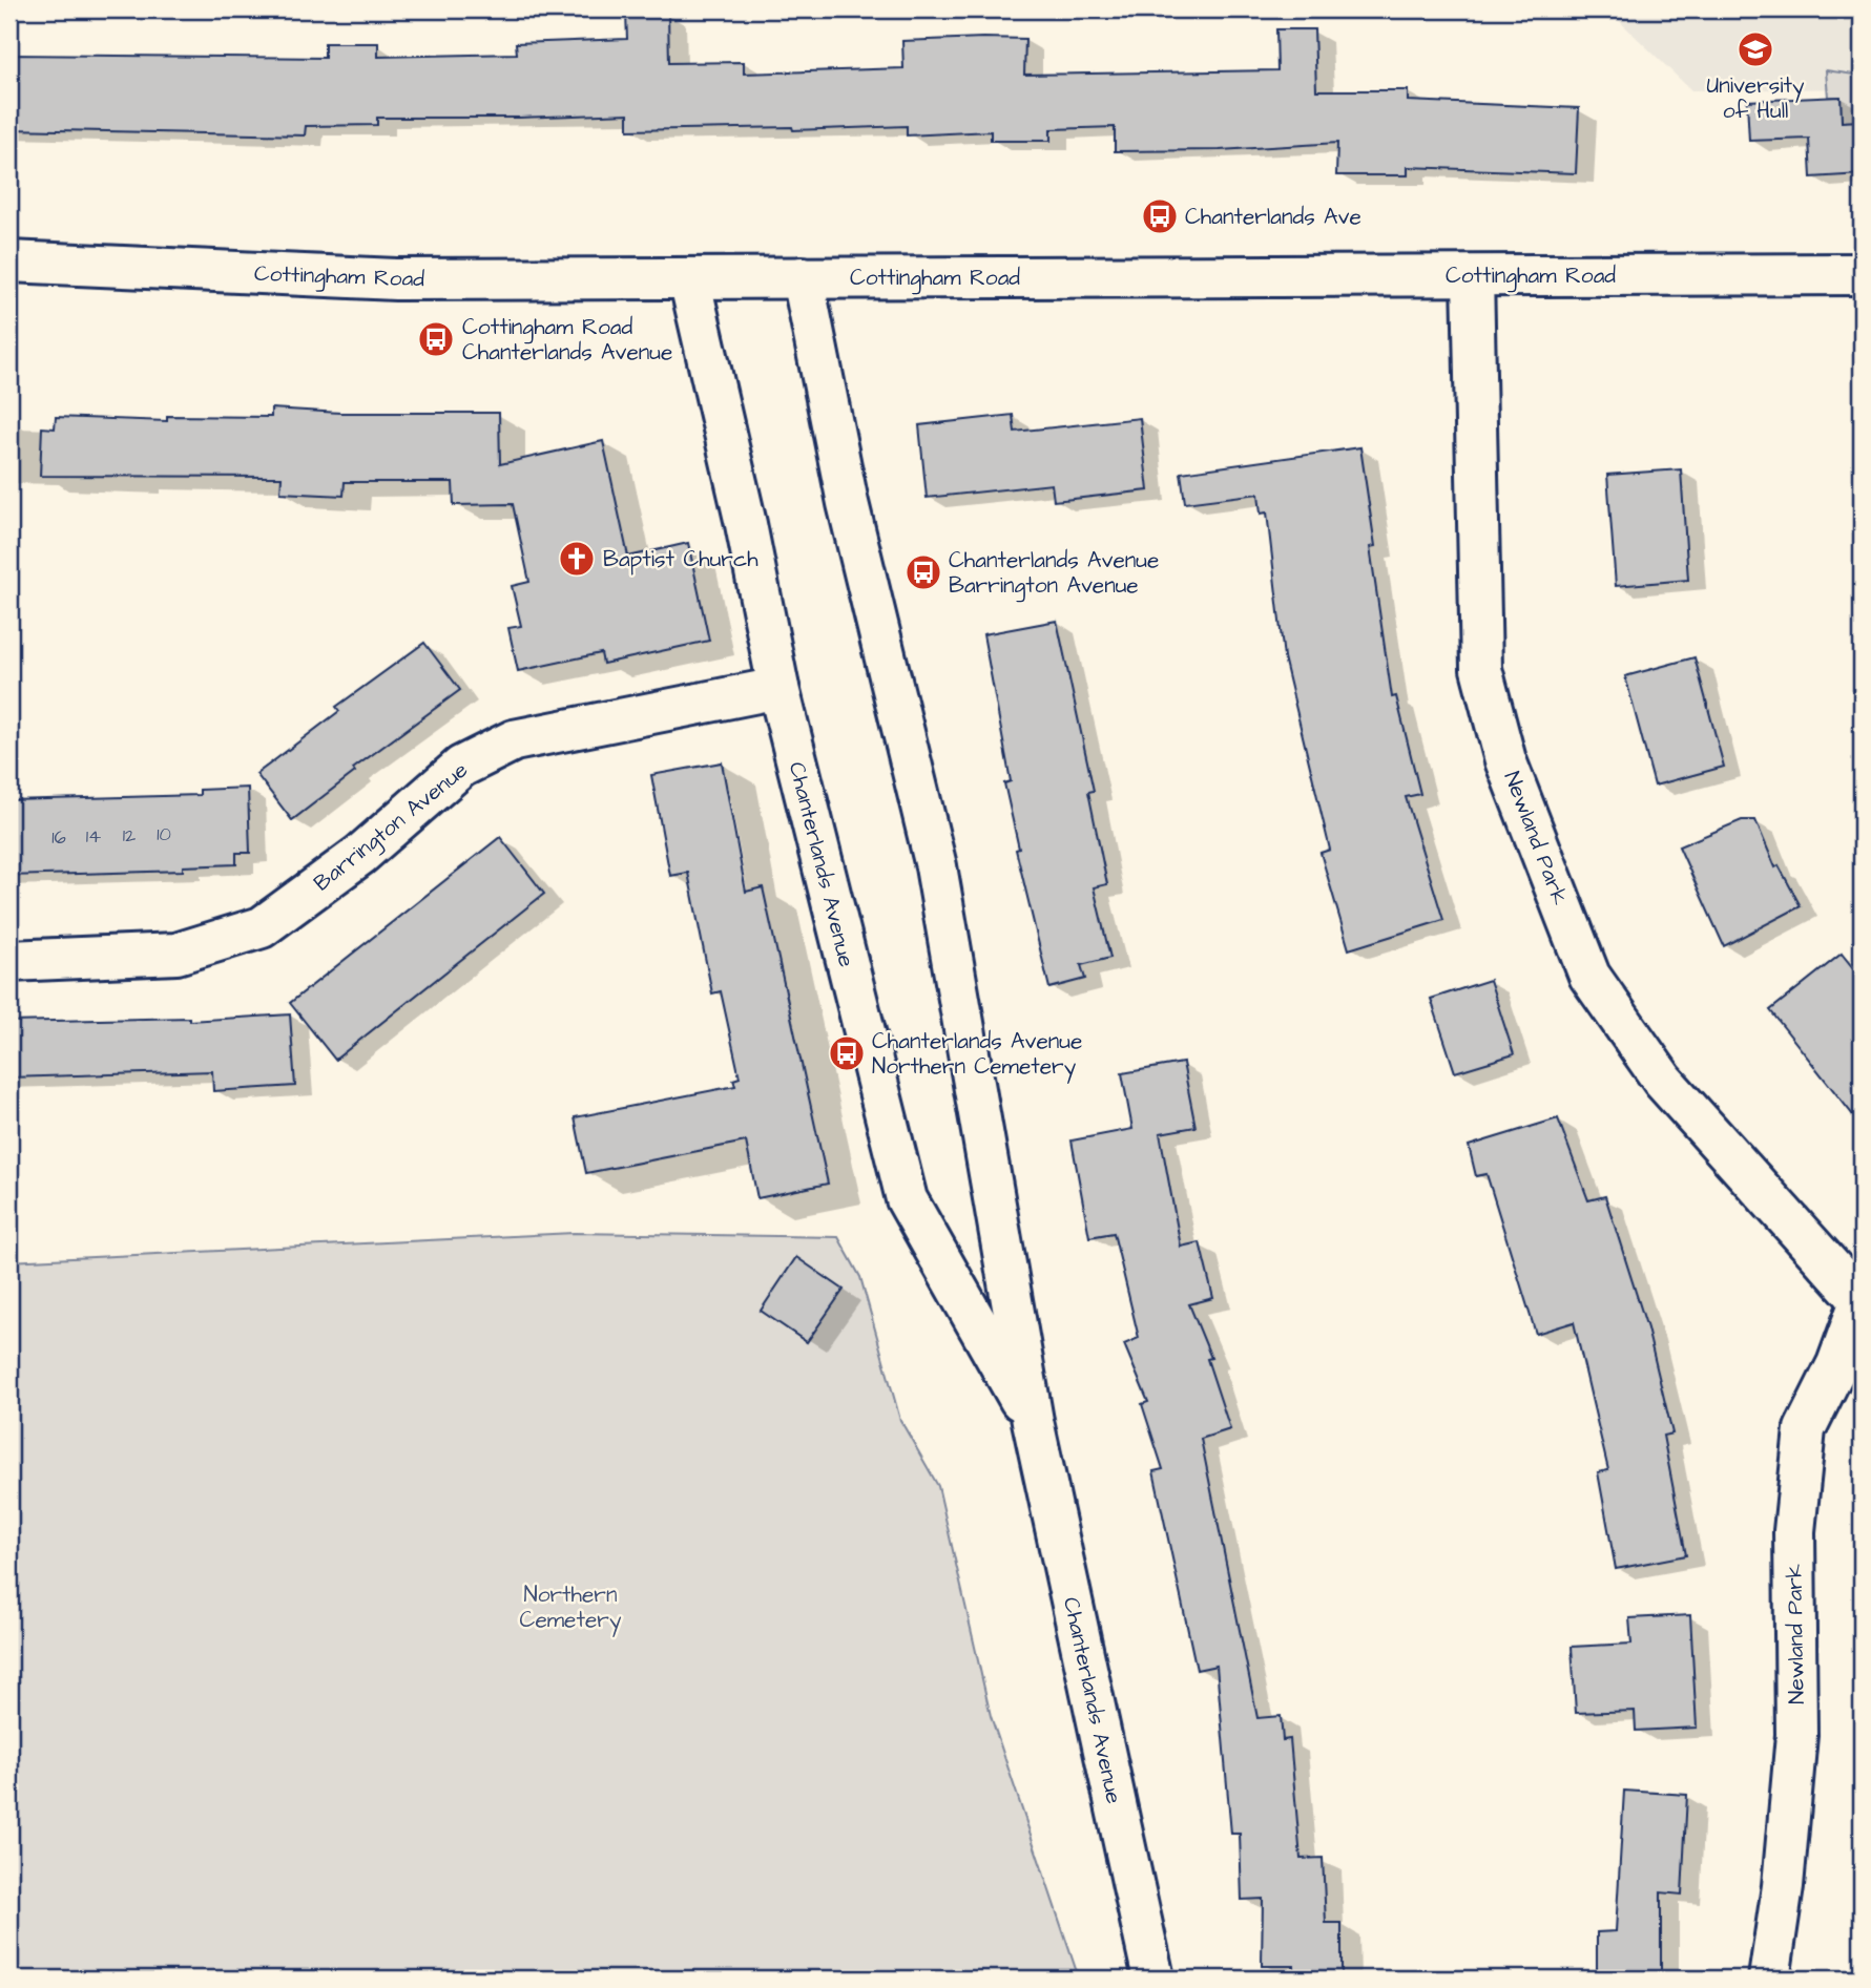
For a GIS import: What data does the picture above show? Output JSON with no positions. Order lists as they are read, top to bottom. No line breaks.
{"streets":{"street":["Cottingham Road","Barrington Avenue","Newland Park","Chanterlands Avenue"]},"crossings":[["Cottingham Road","Newland Park"],["Cottingham Road","Chanterlands Avenue"],["Barrington Avenue","Chanterlands Avenue"]],"parks":["Northern Cemetery"],"places":{"school or university":["University of Hull"],"bus stop":["Chanterlands Ave","Cottingham Road Chanterlands Avenue","Chanterlands Avenue Barrington Avenue","Chanterlands Avenue Northern Cemetery"],"church":["Baptist Church"]},"house_numbers":["10","12","14","16"]}
